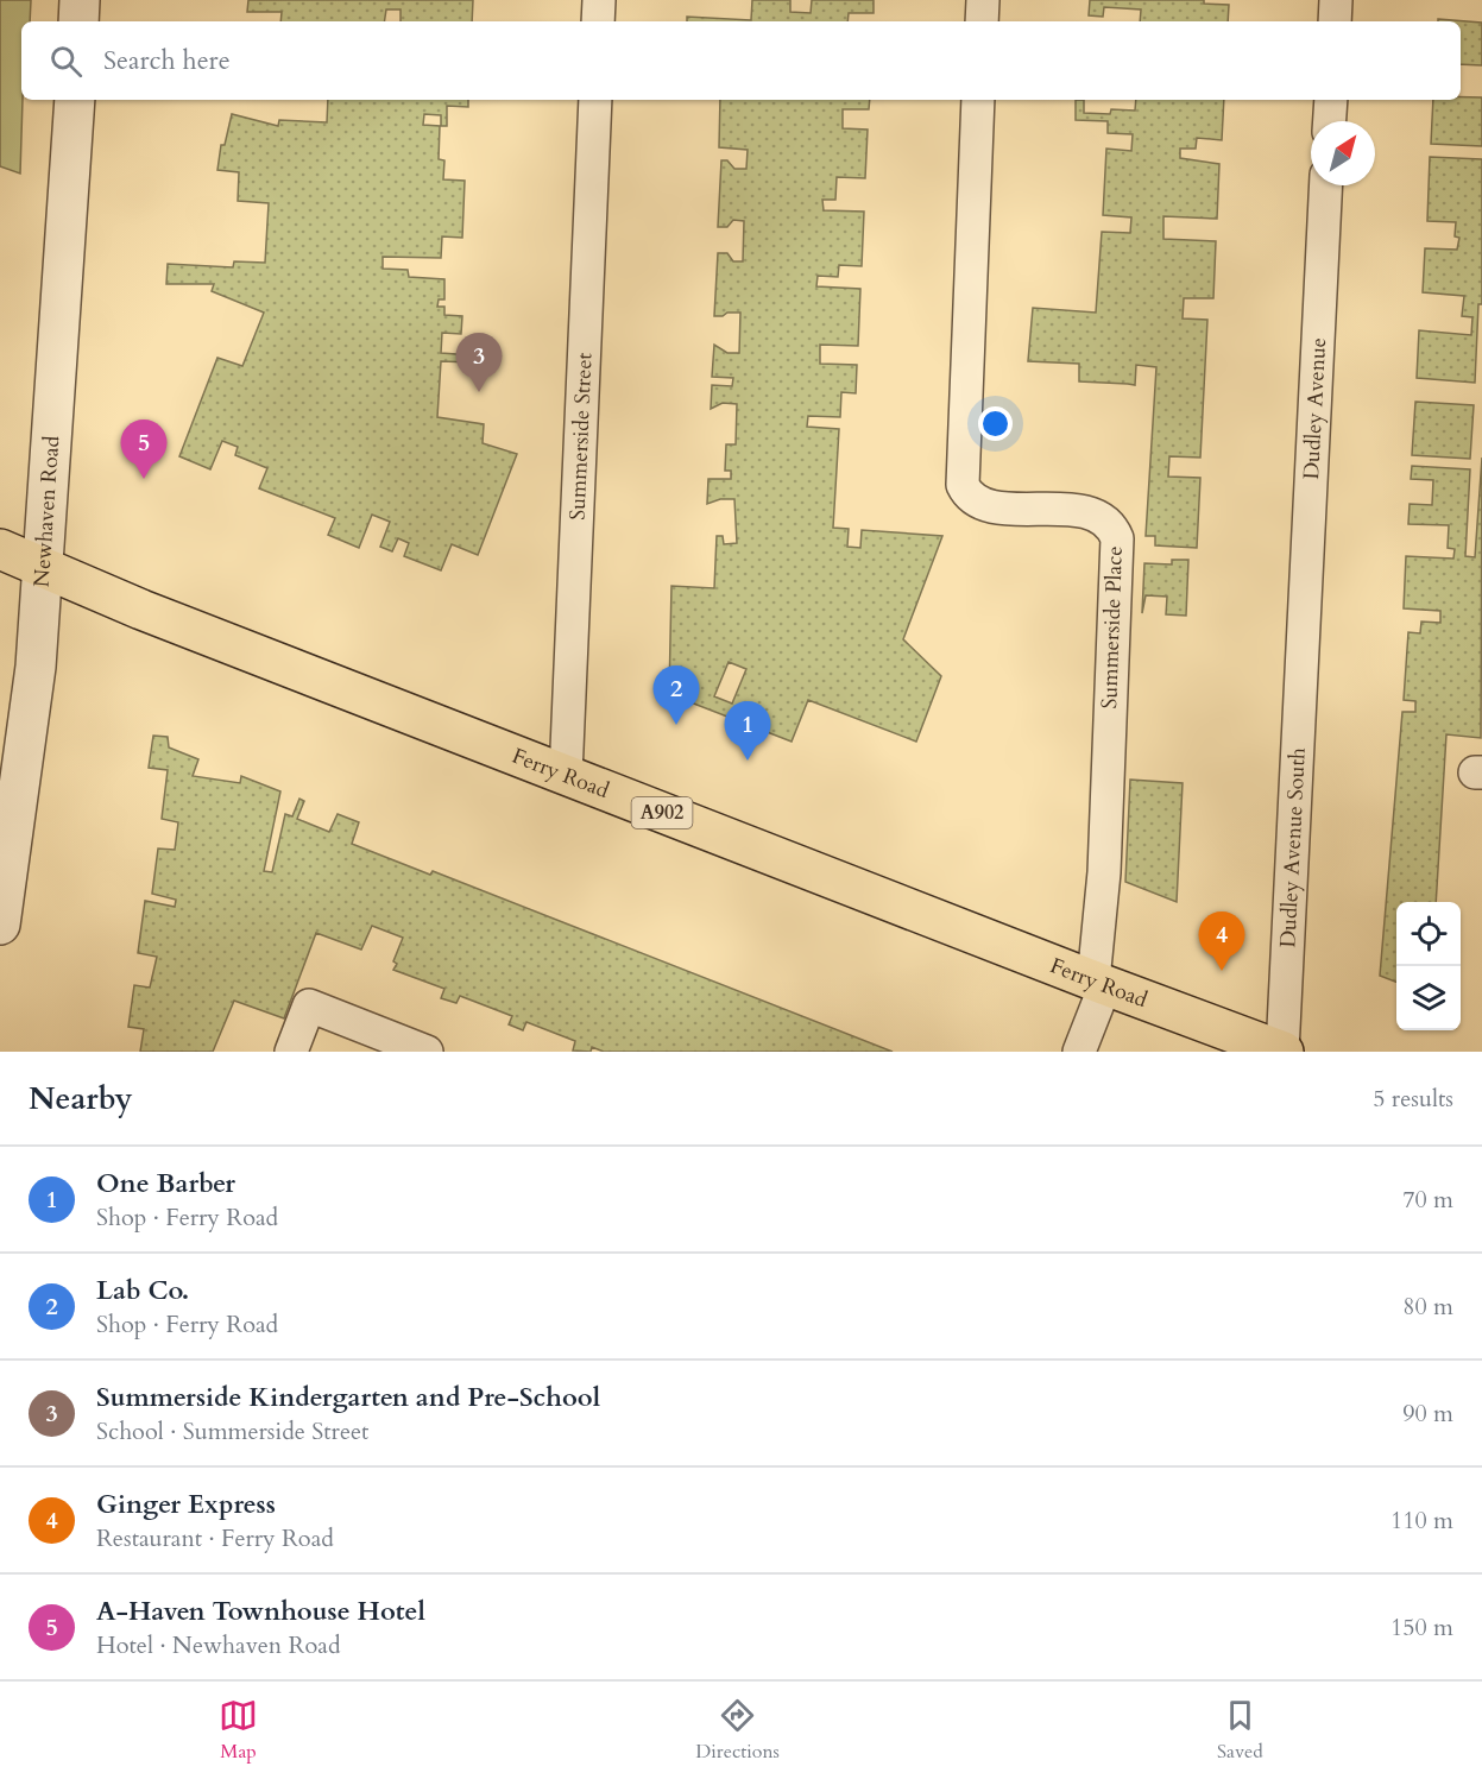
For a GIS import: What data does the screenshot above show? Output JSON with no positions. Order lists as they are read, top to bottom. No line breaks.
{"streets":{"main road":["Ferry Road","A902"],"street":["Dudley Avenue","Summerside Street","Newhaven Road","Summerside Place","Dudley Avenue South"]},"crossings":[["Dudley Avenue","Dudley Avenue South"],["Summerside Street","Ferry Road"],["Newhaven Road","Ferry Road"],["Summerside Place","Ferry Road"],["Ferry Road","Dudley Avenue South"]],"north":"top right","page":{"search":"Search here","pins":["3","5","2","1","4"],"heading":["Nearby","5 results"],"list":[{"mark":"1","name":"One Barber","note":"Shop · Ferry Road","value":"70 m"},{"mark":"2","name":"Lab Co.","note":"Shop · Ferry Road","value":"80 m"},{"mark":"3","name":"Summerside Kindergarten and Pre-School","note":"School · Summerside Street","value":"90 m"},{"mark":"4","name":"Ginger Express","note":"Restaurant · Ferry Road","value":"110 m"},{"mark":"5","name":"A-Haven Townhouse Hotel","note":"Hotel · Newhaven Road","value":"150 m"}],"nav":["Map","Directions","Saved"]}}
